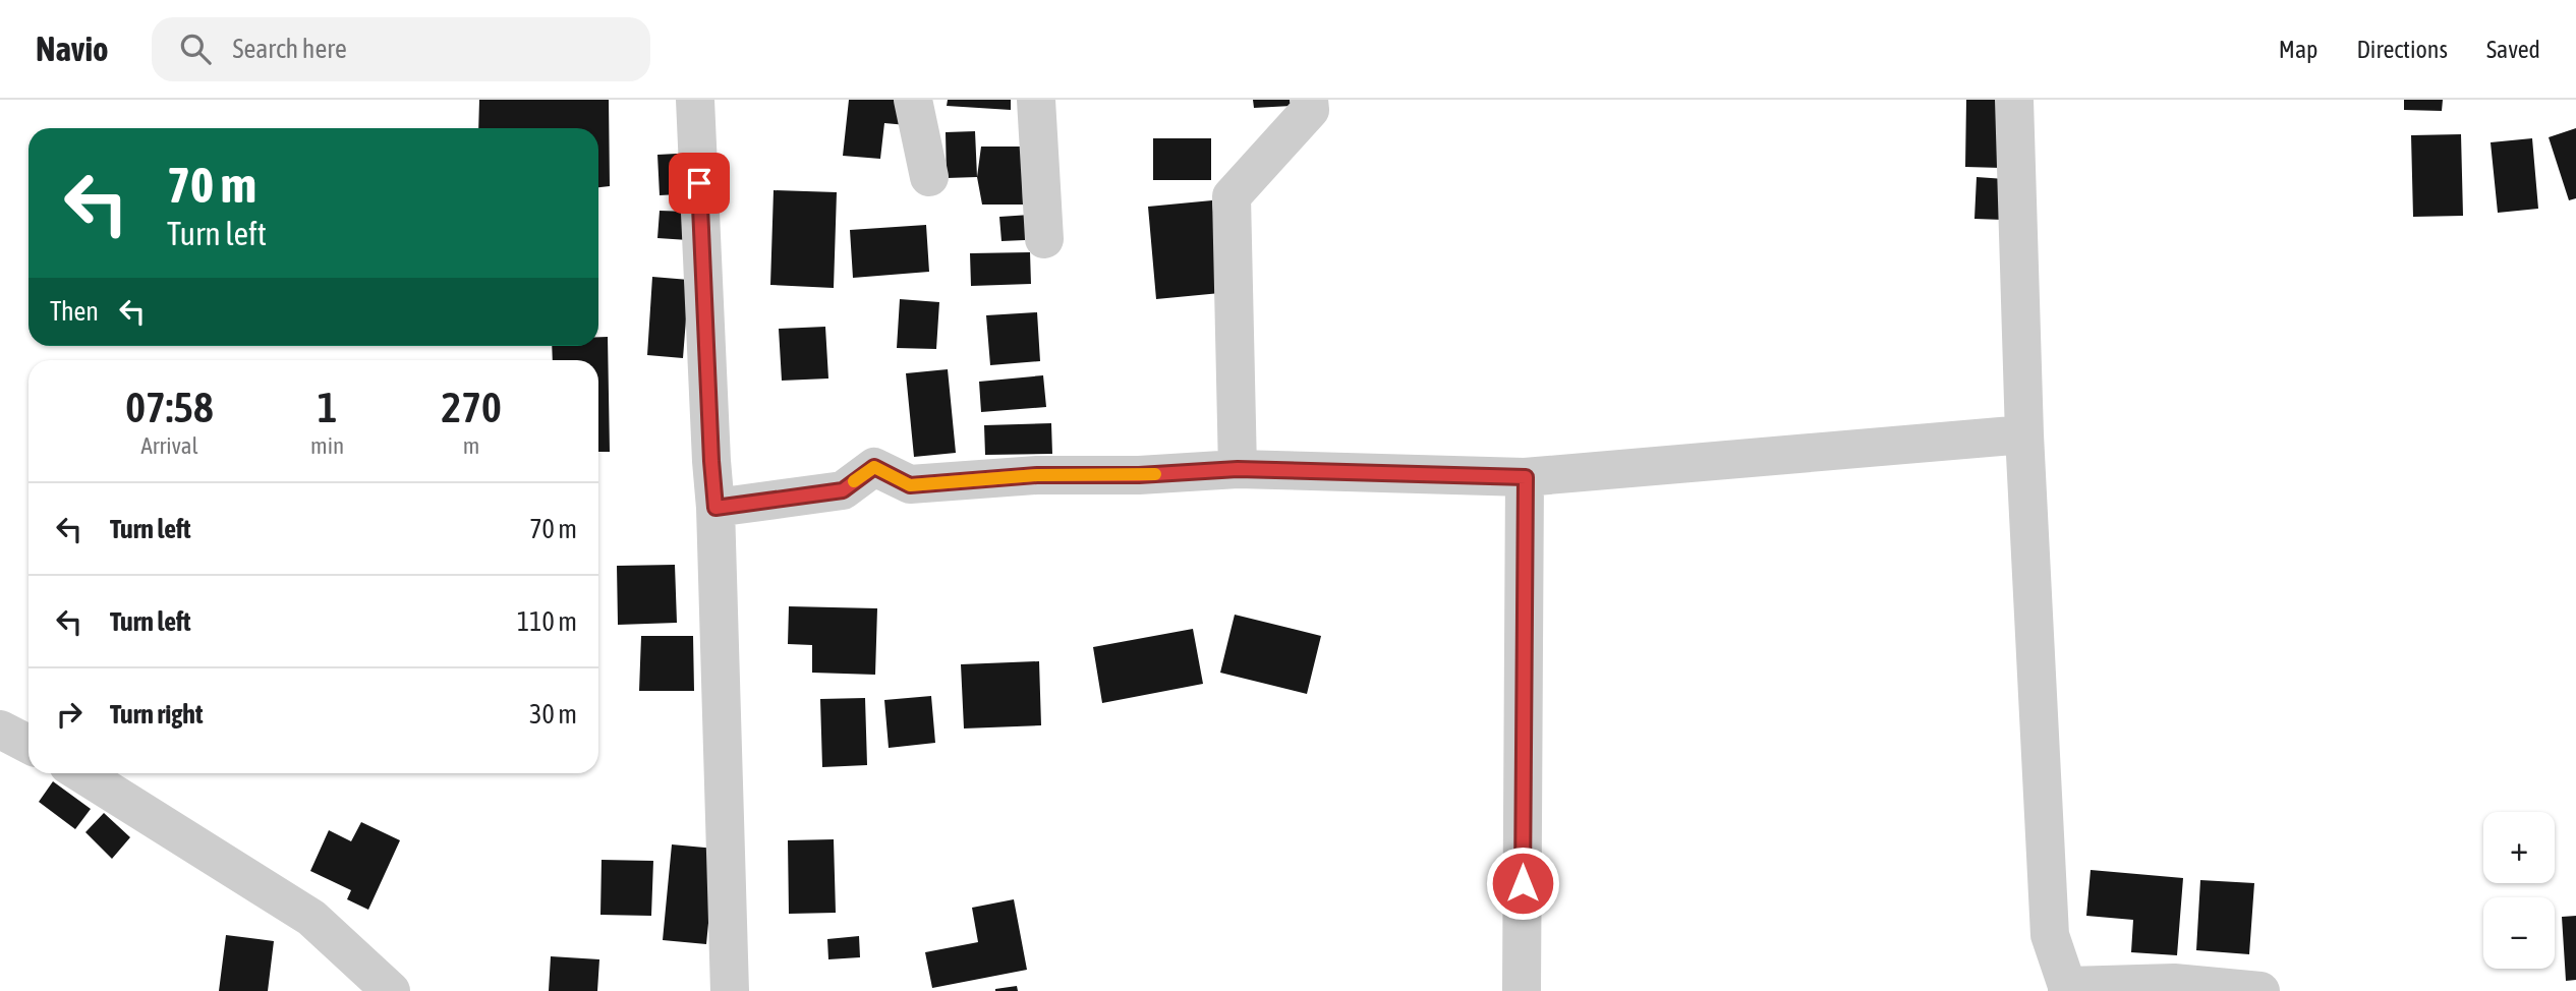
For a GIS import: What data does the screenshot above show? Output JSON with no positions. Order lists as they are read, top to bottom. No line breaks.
{"page":{"header":"Navio","search":"Search here","nav":["Map","Directions","Saved"],"turn":["70 m","Turn left"],"then":"Then","eta":["07:58","Arrival","1","min","270","m"],"list":[{"name":"Turn left","value":"70 m"},{"name":"Turn left","value":"110 m"},{"name":"Turn right","value":"30 m"}],"map_buttons":["+","−"]}}
